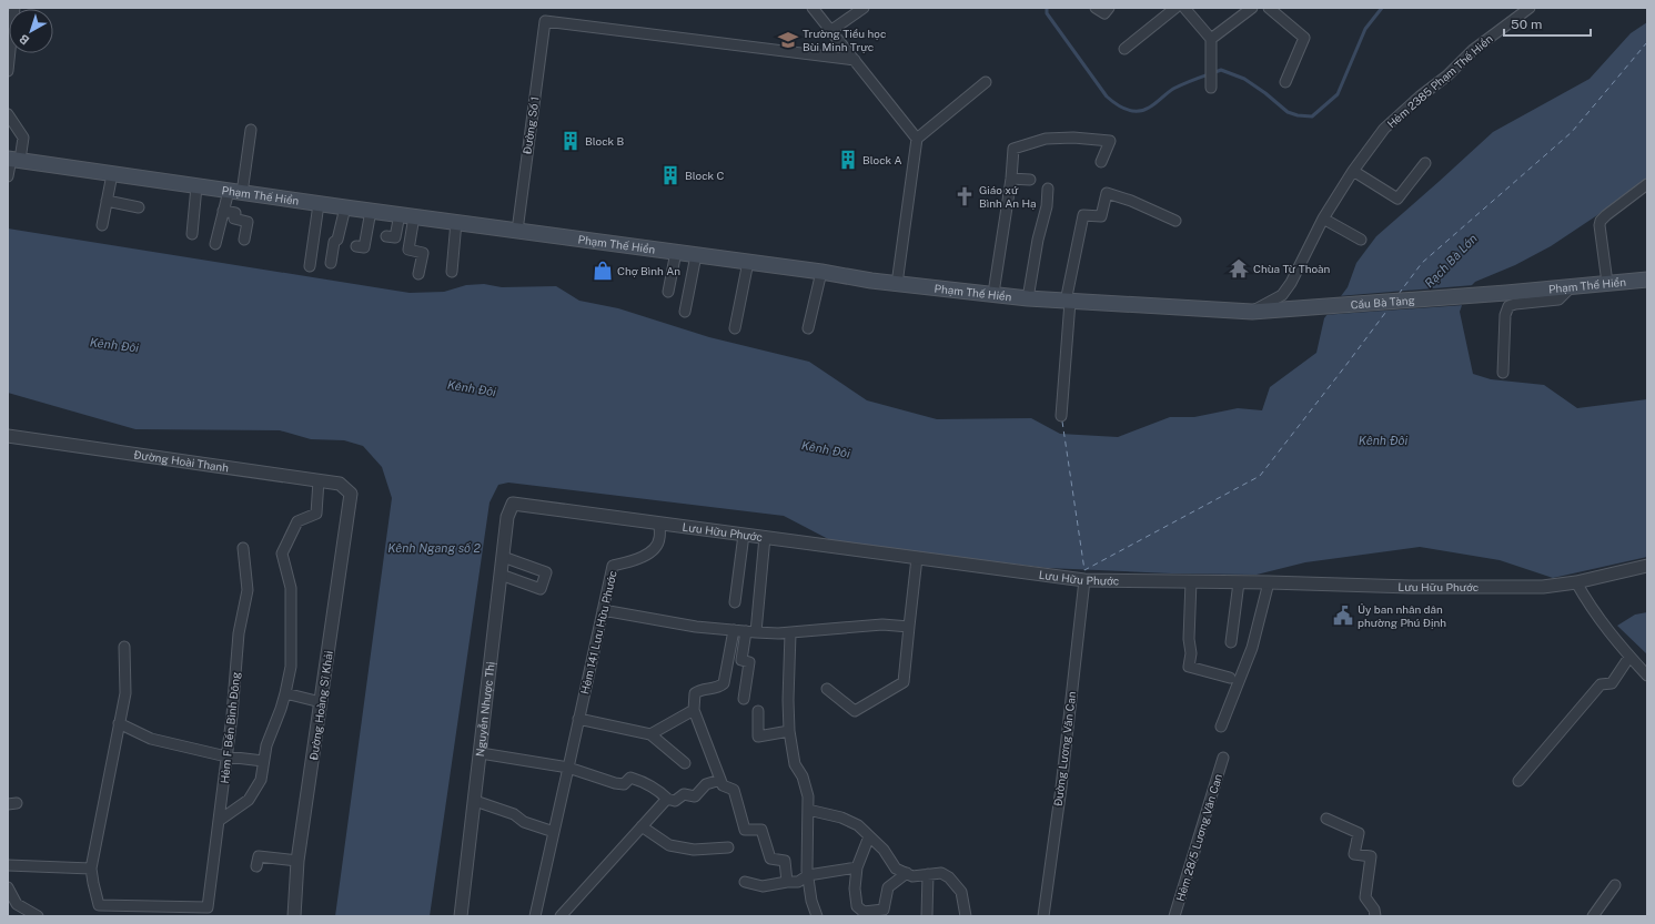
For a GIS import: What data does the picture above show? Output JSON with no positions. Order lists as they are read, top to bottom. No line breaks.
{"streets":{"main road":["Phạm Thế Hiển","Cầu Bà Tàng"],"street":["Hẻm 2385 Phạm Thế Hiển","Đường Số 1","Đường Hoài Thanh","Lưu Hữu Phước","Hẻm 141 Lưu Hữu Phước","Đường Hoàng Sĩ Khải","Nguyễn Nhược Thị","Hẻm F Bến Bình Đông","Đường Lương Văn Can","Hẻm 28/5 Lương Văn Can"]},"crossings":[["Hẻm 2385 Phạm Thế Hiển","Phạm Thế Hiển"],["Hẻm 2385 Phạm Thế Hiển","Cầu Bà Tàng"],["Đường Số 1","Phạm Thế Hiển"],["Phạm Thế Hiển","Cầu Bà Tàng"],["Đường Hoài Thanh","Đường Hoàng Sĩ Khải"],["Lưu Hữu Phước","Hẻm 141 Lưu Hữu Phước"],["Lưu Hữu Phước","Nguyễn Nhược Thị"],["Lưu Hữu Phước","Đường Lương Văn Can"]],"water":["Rạch Bà Lớn","Kênh Đôi","Kênh Ngang số 2"],"places":{"school or university":["Trường Tiểu học Bùi Minh Trực"],"building":["Block B","Block A","Block C"],"church":["Giáo xứ Bình An Hạ"],"temple":["Chùa Từ Thoàn"],"shop":["Chợ Bình An"],"public building":["Ủy ban nhân dân phường Phú Định"]},"scale_bar":"50 m","north":"bottom left"}
